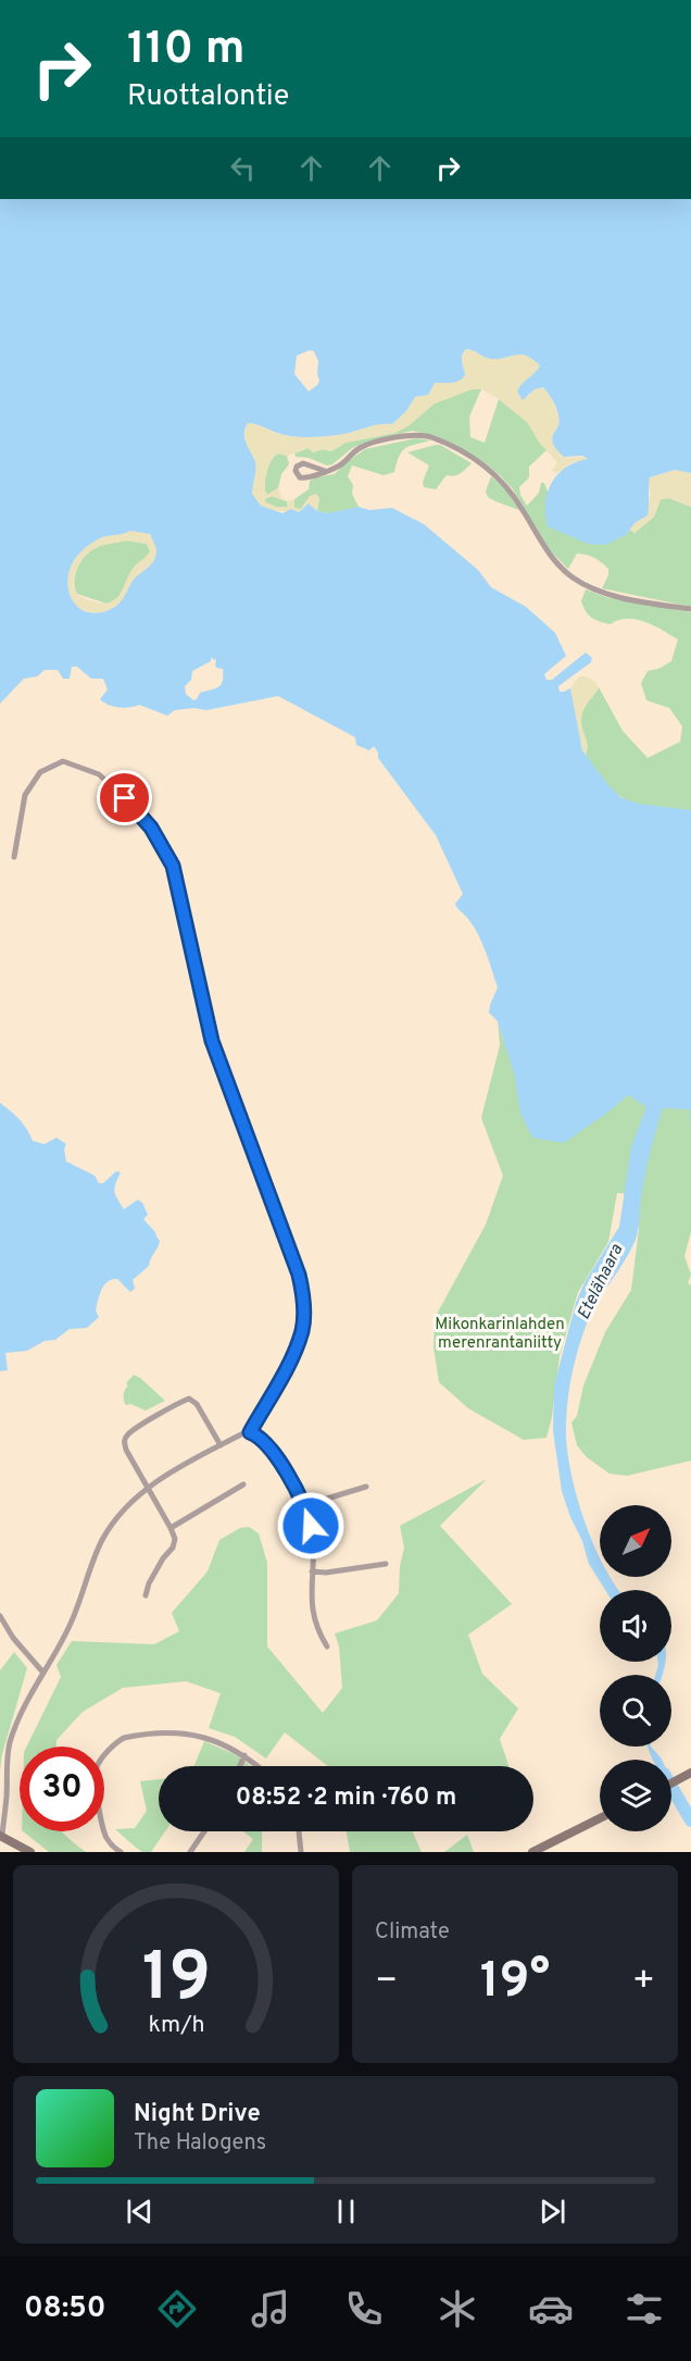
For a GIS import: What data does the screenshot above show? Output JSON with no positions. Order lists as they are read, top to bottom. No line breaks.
{"water":["Etelähaara"],"parks":["Mikonkarinlahden merenrantaniitty"],"north":"top right","page":{"turn":["110 m","Ruottalontie"],"limit":"30","trip":"08:52 · 2 min · 760 m","tile":"Climate","heat":["−","19°","+"],"song":["Night Drive","The Halogens"],"tabs":"08:50","gauge":["19","km/h"]}}
